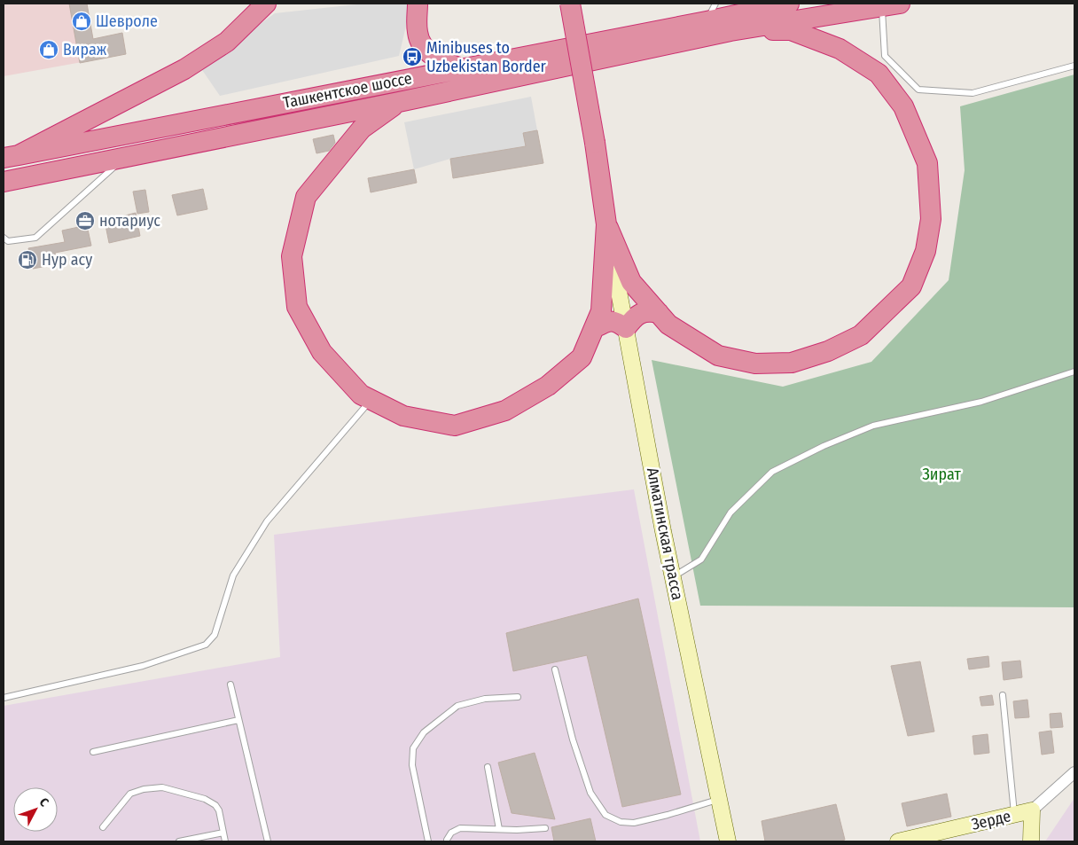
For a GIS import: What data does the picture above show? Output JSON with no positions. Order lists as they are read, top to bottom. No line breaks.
{"streets":{"highway":["Ташкентское шоссе"],"street":["Алматинская трасса","Зерде"]},"parks":["Зират"],"places":{"shop":["Шевроле","Вираж"],"bus stop":["Minibuses to Uzbekistan Border"],"office":["нотариус"],"fuel station":["Нур асу"]},"north":"top right"}
